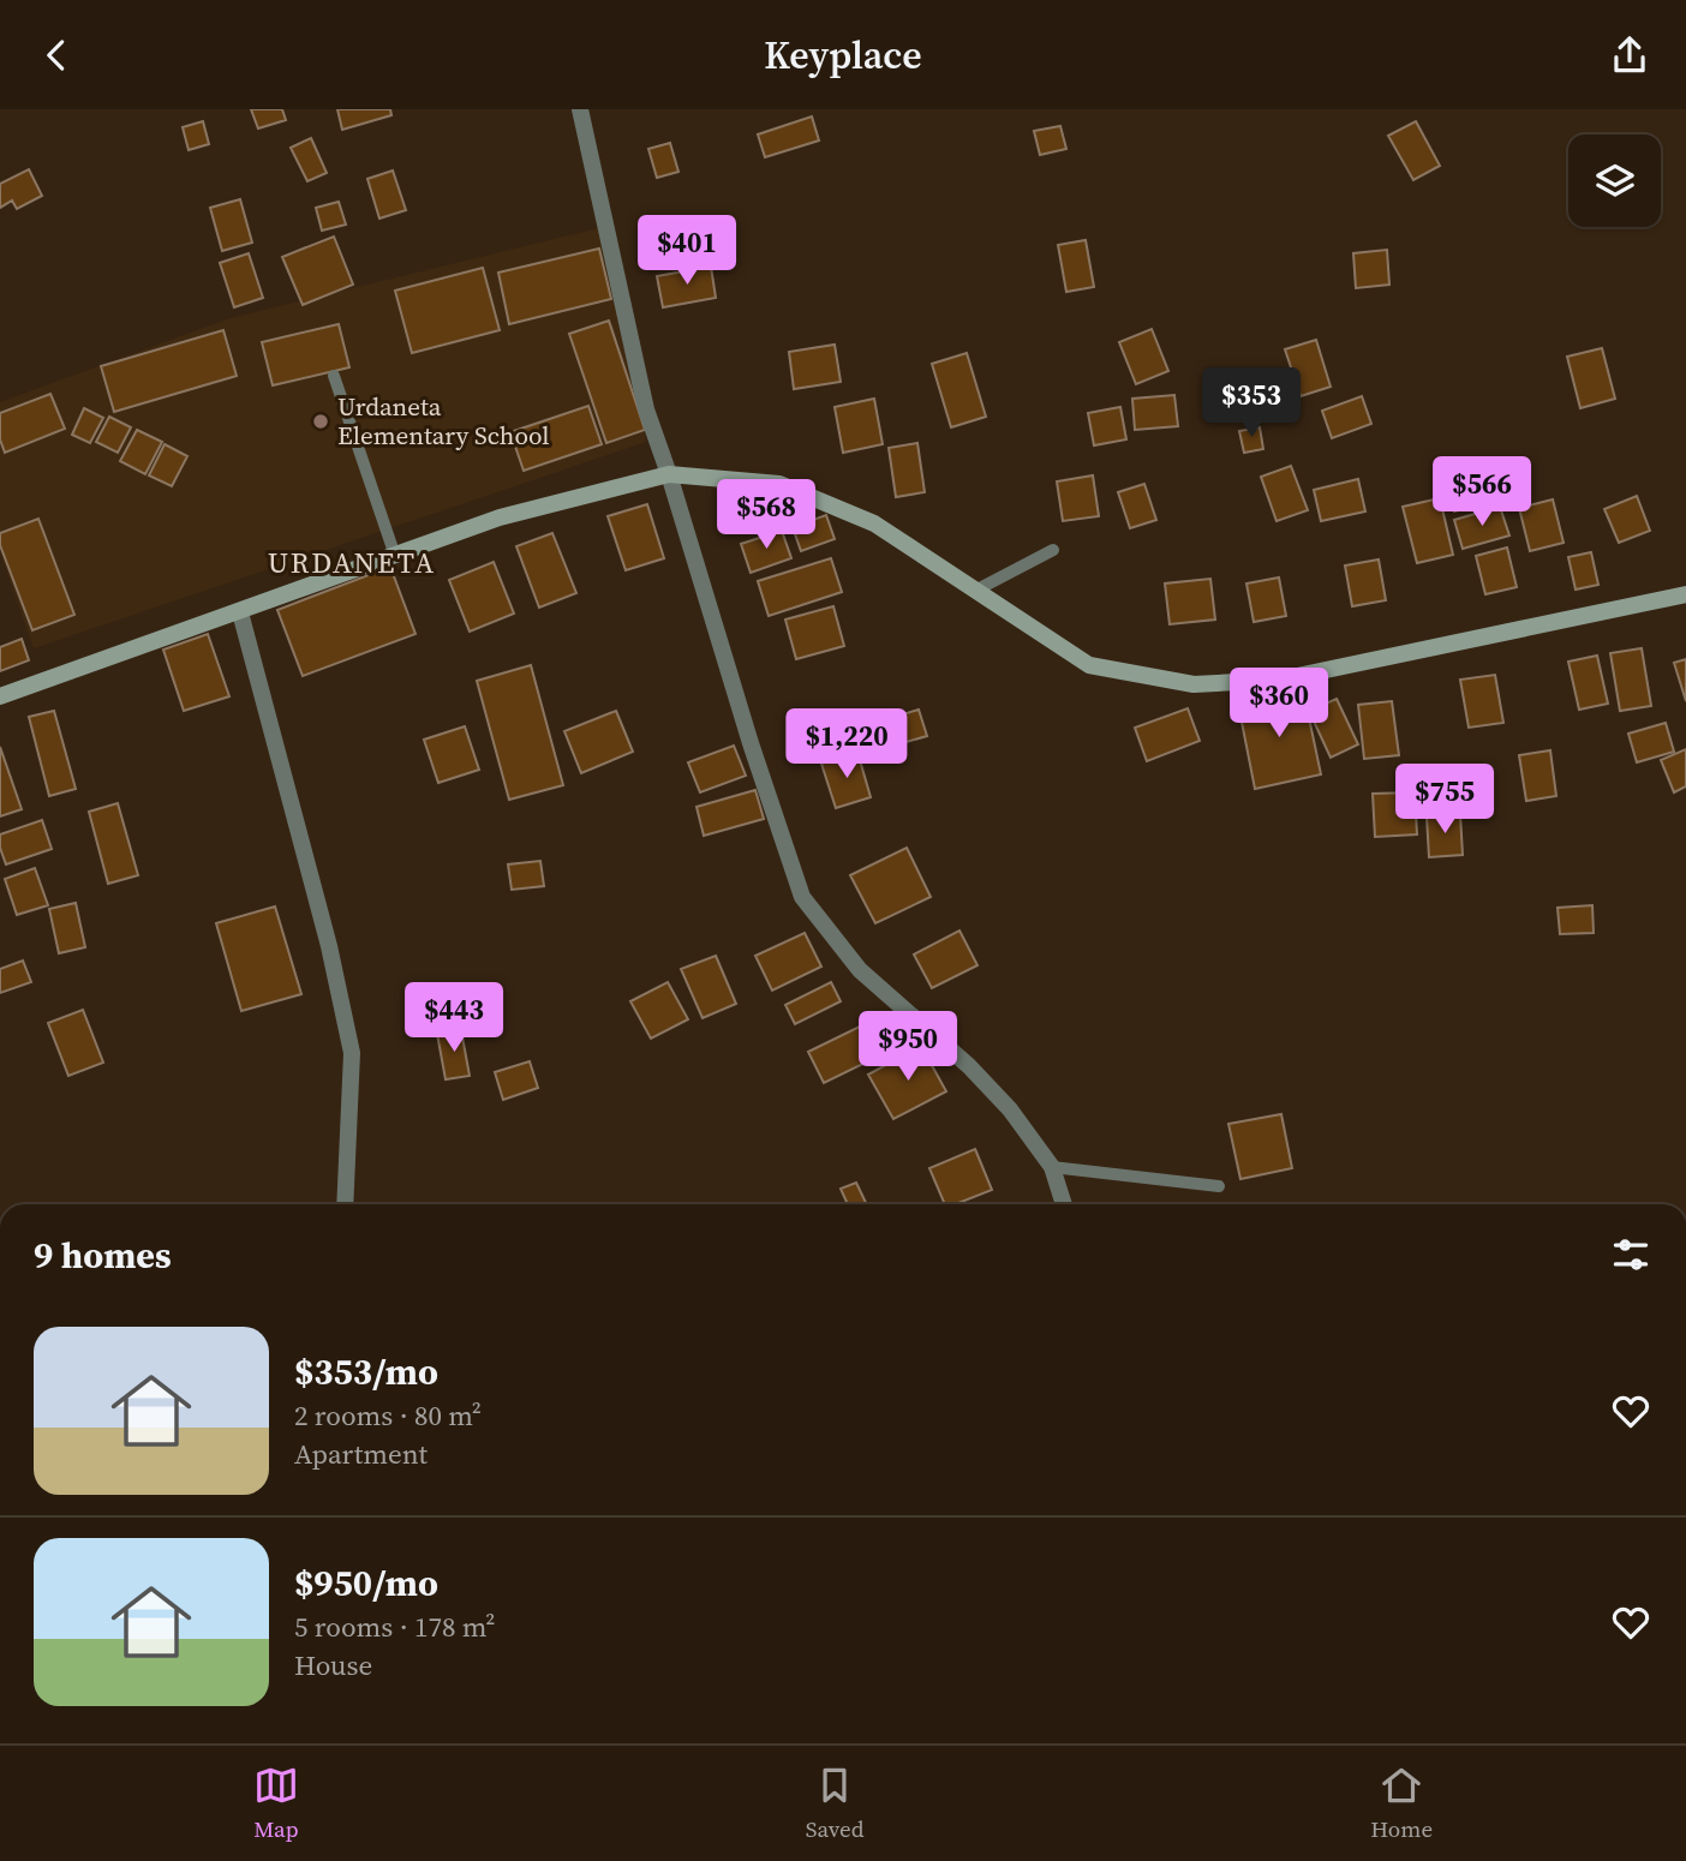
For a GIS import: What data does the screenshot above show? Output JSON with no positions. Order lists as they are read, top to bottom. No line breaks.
{"districts":["URDANETA"],"places":["Urdaneta Elementary School"],"page":{"header":"Keyplace","price":["$401","$353","$566","$568","$360","$1,220","$755","$443","$950"],"heading":"9 homes","list":[{"name":"$353/mo","note":"2 rooms · 80 m² · Apartment"},{"name":"$950/mo","note":"5 rooms · 178 m² · House"}],"tabs":["Map","Saved","Home"]}}
